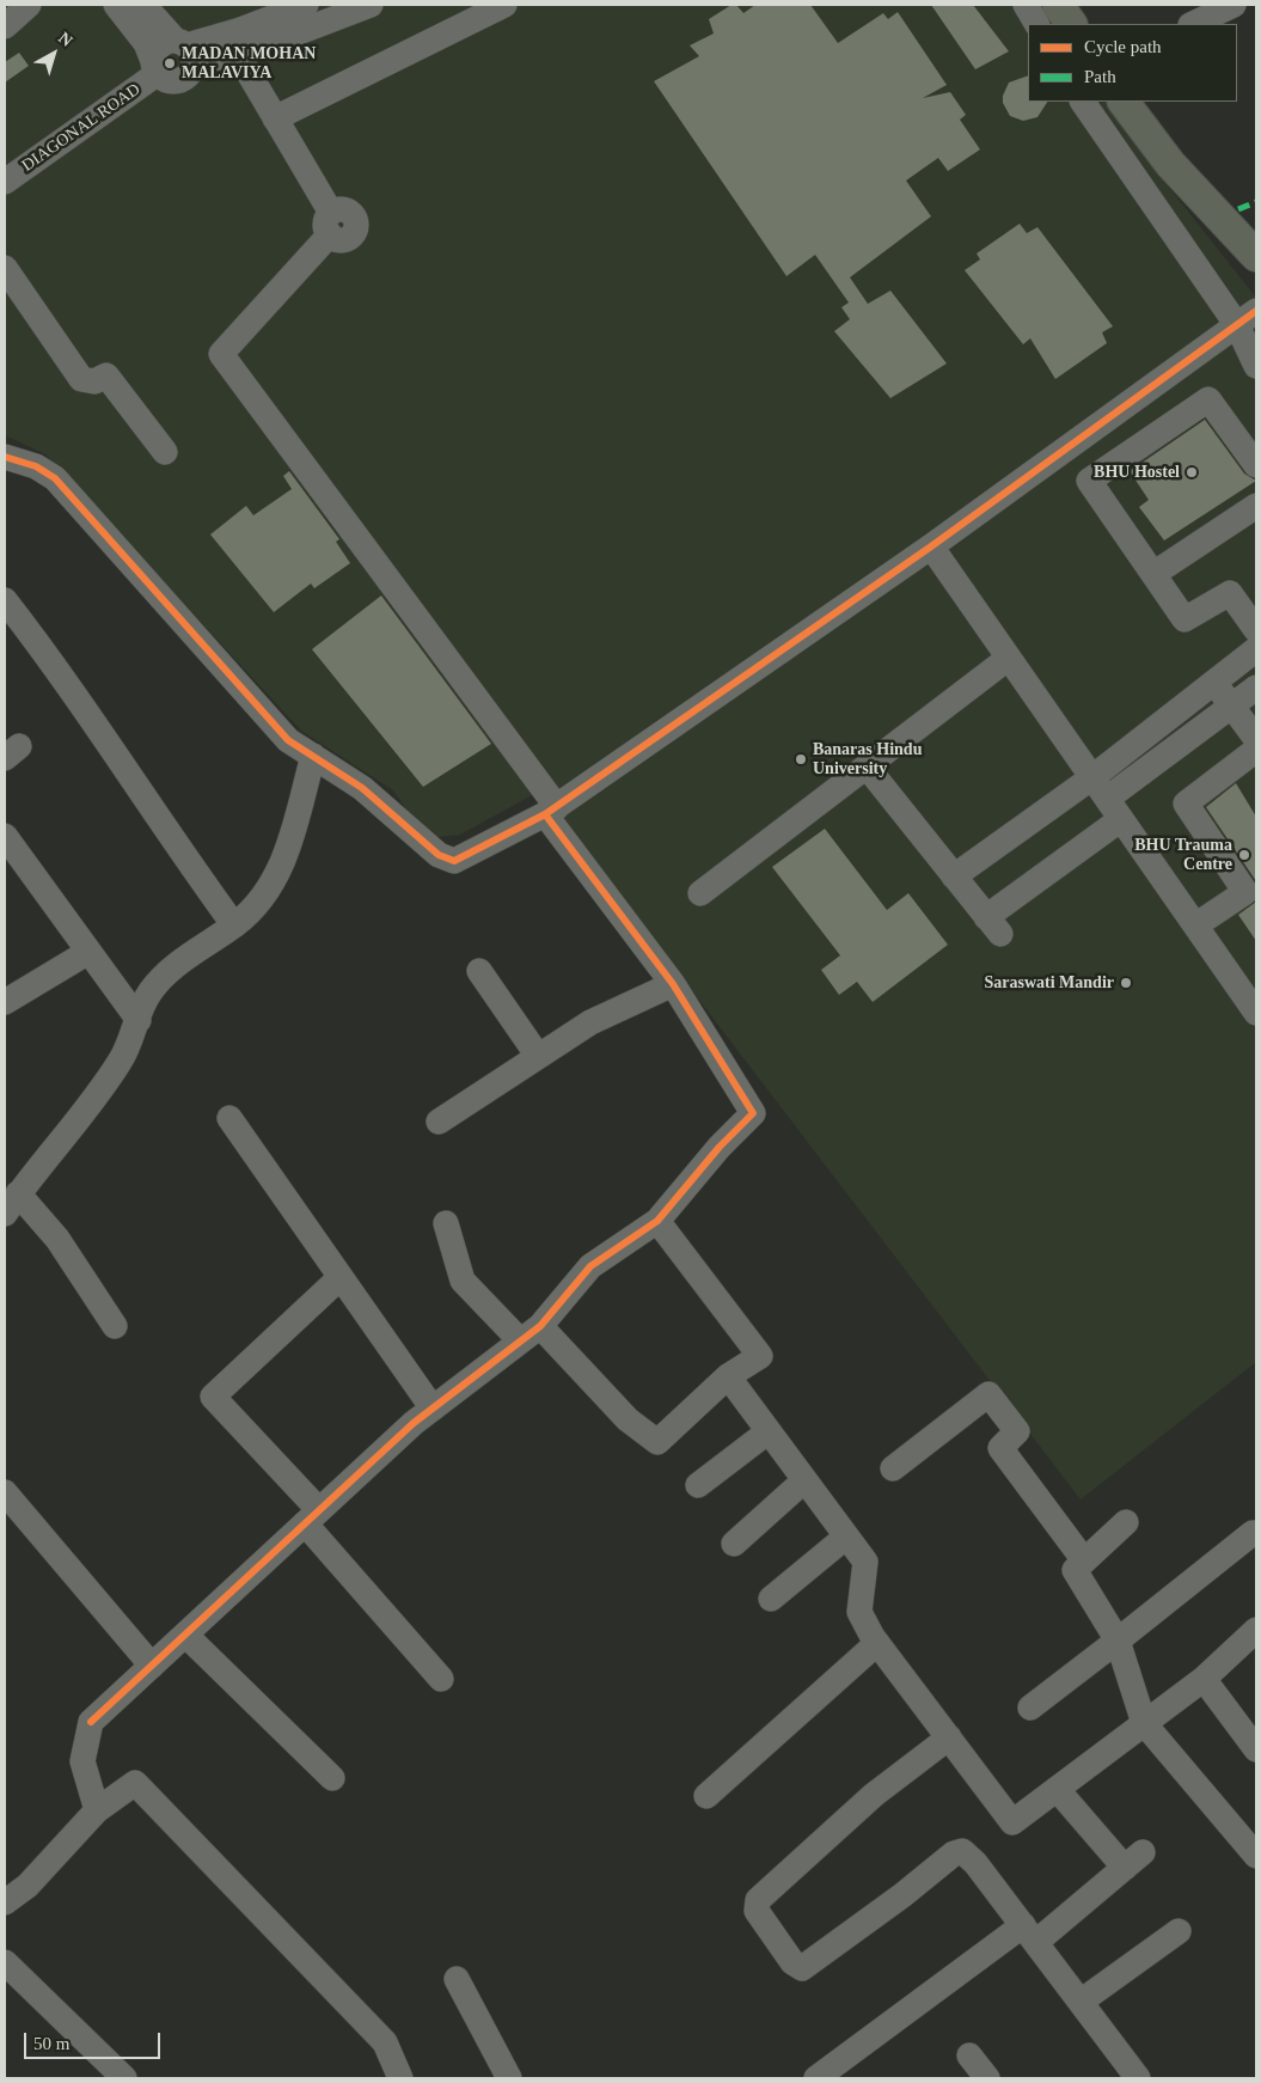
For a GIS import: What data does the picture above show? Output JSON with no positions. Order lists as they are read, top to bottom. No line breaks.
{"streets":{"street":["DIAGONAL ROAD"]},"places":["MADAN MOHAN MALAVIYA","BHU Hostel","Banaras Hindu University","BHU Trauma Centre","Saraswati Mandir"],"legend":["Cycle path","Path"],"scale_bar":"50 m","north":"top right"}
